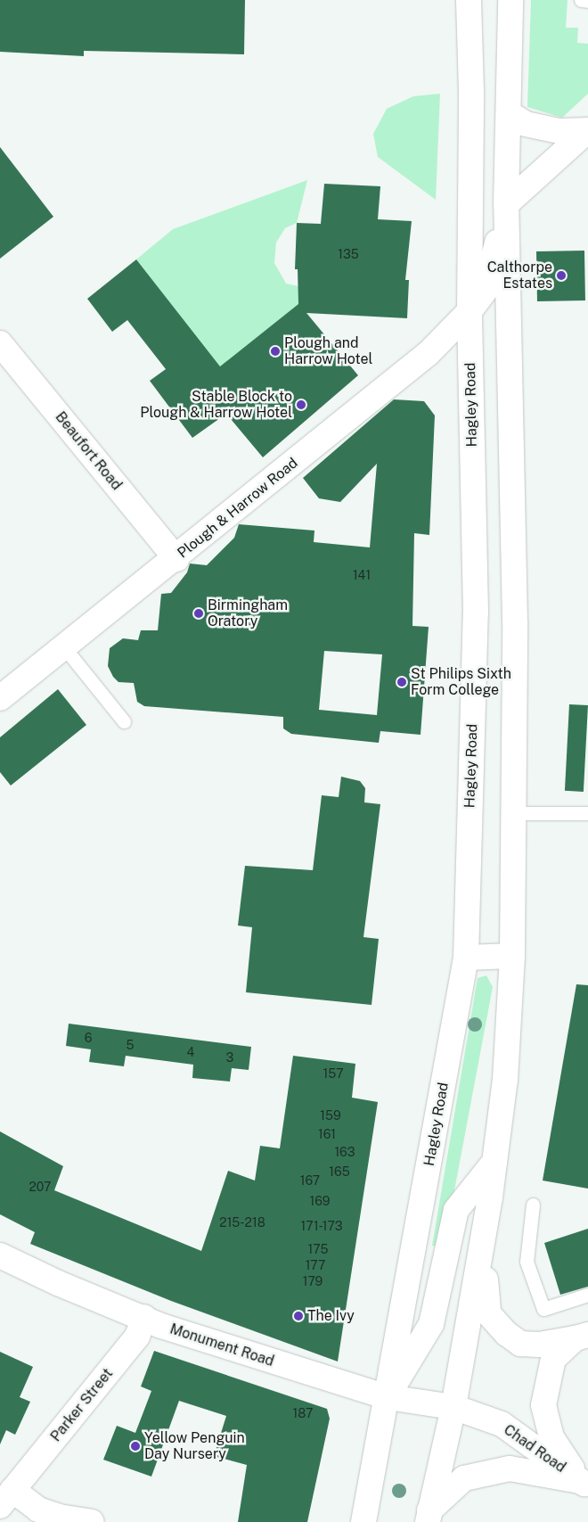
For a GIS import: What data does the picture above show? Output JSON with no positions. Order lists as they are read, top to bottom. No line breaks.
{"streets":{"main road":["Hagley Road","Beaufort Road","Plough & Harrow Road","Monument Road","Parker Street","Chad Road"]},"crossings":[["Hagley Road","Plough & Harrow Road"],["Hagley Road","Monument Road"],["Beaufort Road","Plough & Harrow Road"],["Monument Road","Parker Street"],["Monument Road","Chad Road"]],"places":["Calthorpe Estates","Plough and Harrow Hotel","Stable Block to Plough & Harrow Hotel","Birmingham Oratory","St Philips Sixth Form College","The Ivy","Yellow Penguin Day Nursery"],"house_numbers":["135","141","6","5","4","3","157","159","161","163","165","167","207","169","215-218","171-173","175","177","179","187"]}
